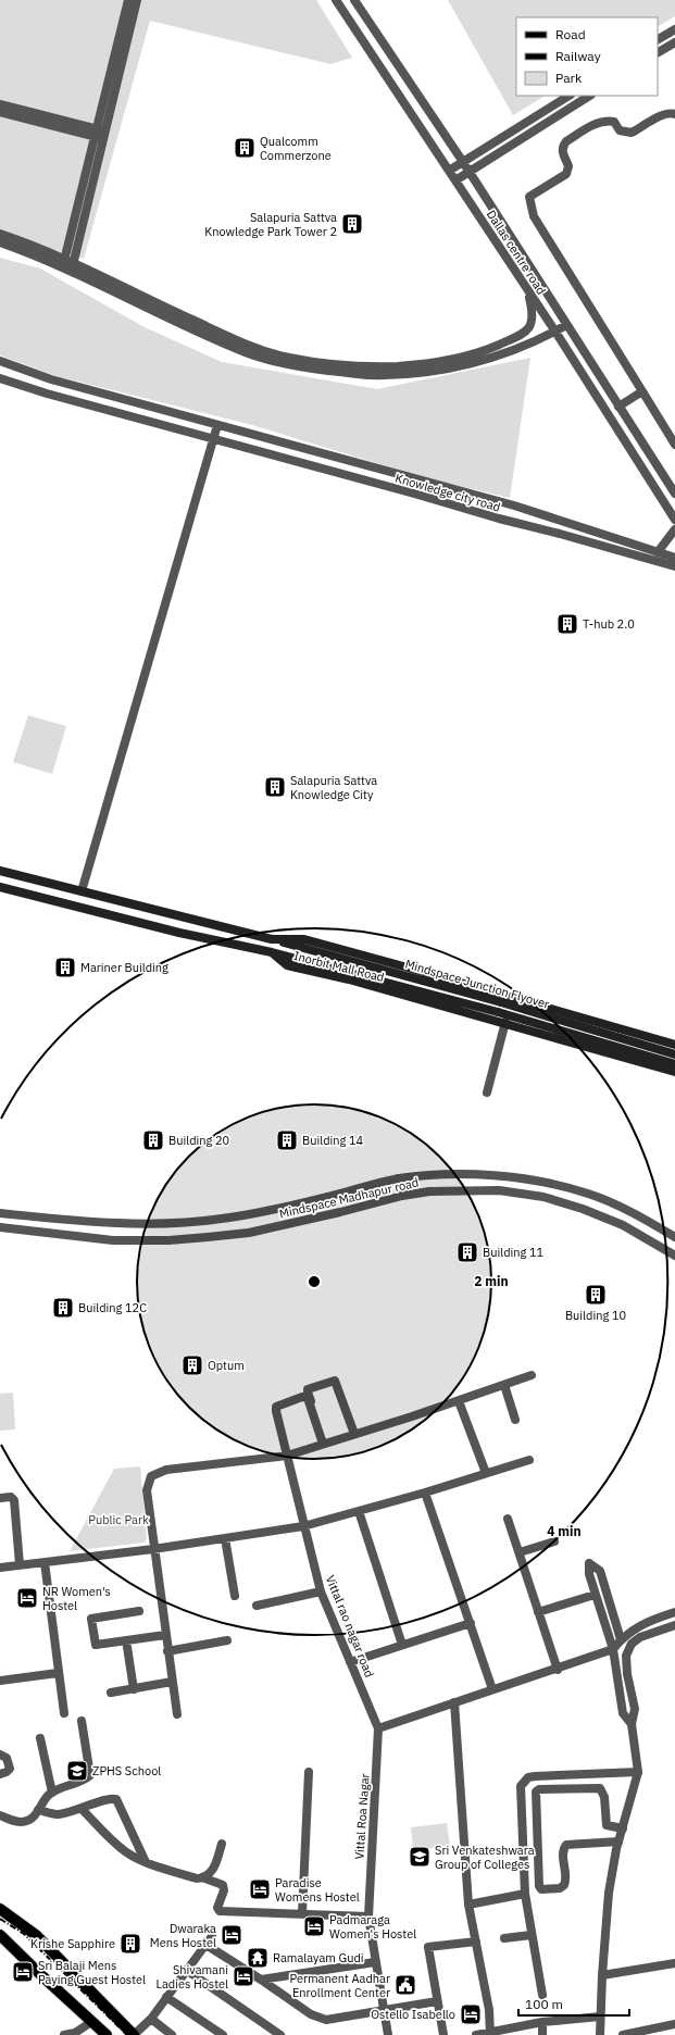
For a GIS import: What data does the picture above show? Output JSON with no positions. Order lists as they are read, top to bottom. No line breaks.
{"streets":{"main road":["Inorbit Mall Road","Mindspace Junction Flyover"],"street":["Dallas centre road","Knowledge city road","Mindspace Madhapur road","Vittal rao nagar road","Vittal Roa Nagar"]},"crossings":[["Inorbit Mall Road","Mindspace Junction Flyover"],["Vittal rao nagar road","Vittal Roa Nagar"]],"parks":["Public Park"],"places":{"building":["Qualcomm Commerzone","Salapuria Sattva Knowledge Park Tower 2","T-hub 2.0","Salapuria Sattva Knowledge City","Mariner Building","Building 20","Building 14","Building 11","Building 10","Building 12C","Optum","Krishe Sapphire"],"hotel":["NR Women's Hostel","Paradise Womens Hostel","Padmaraga Women's Hostel","Dwaraka Mens Hostel","Sri Balaji Mens Paying Guest Hostel","Shivamani Ladies Hostel","Ostello Isabello"],"school or university":["ZPHS School","Sri Venkateshwara Group of Colleges"],"temple":["Ramalayam Gudi"],"public building":["Permanent Aadhar Enrollment Center"]},"legend":["Road","Railway","Park"],"scale_bar":"100 m","rings":["2 min","4 min"]}
